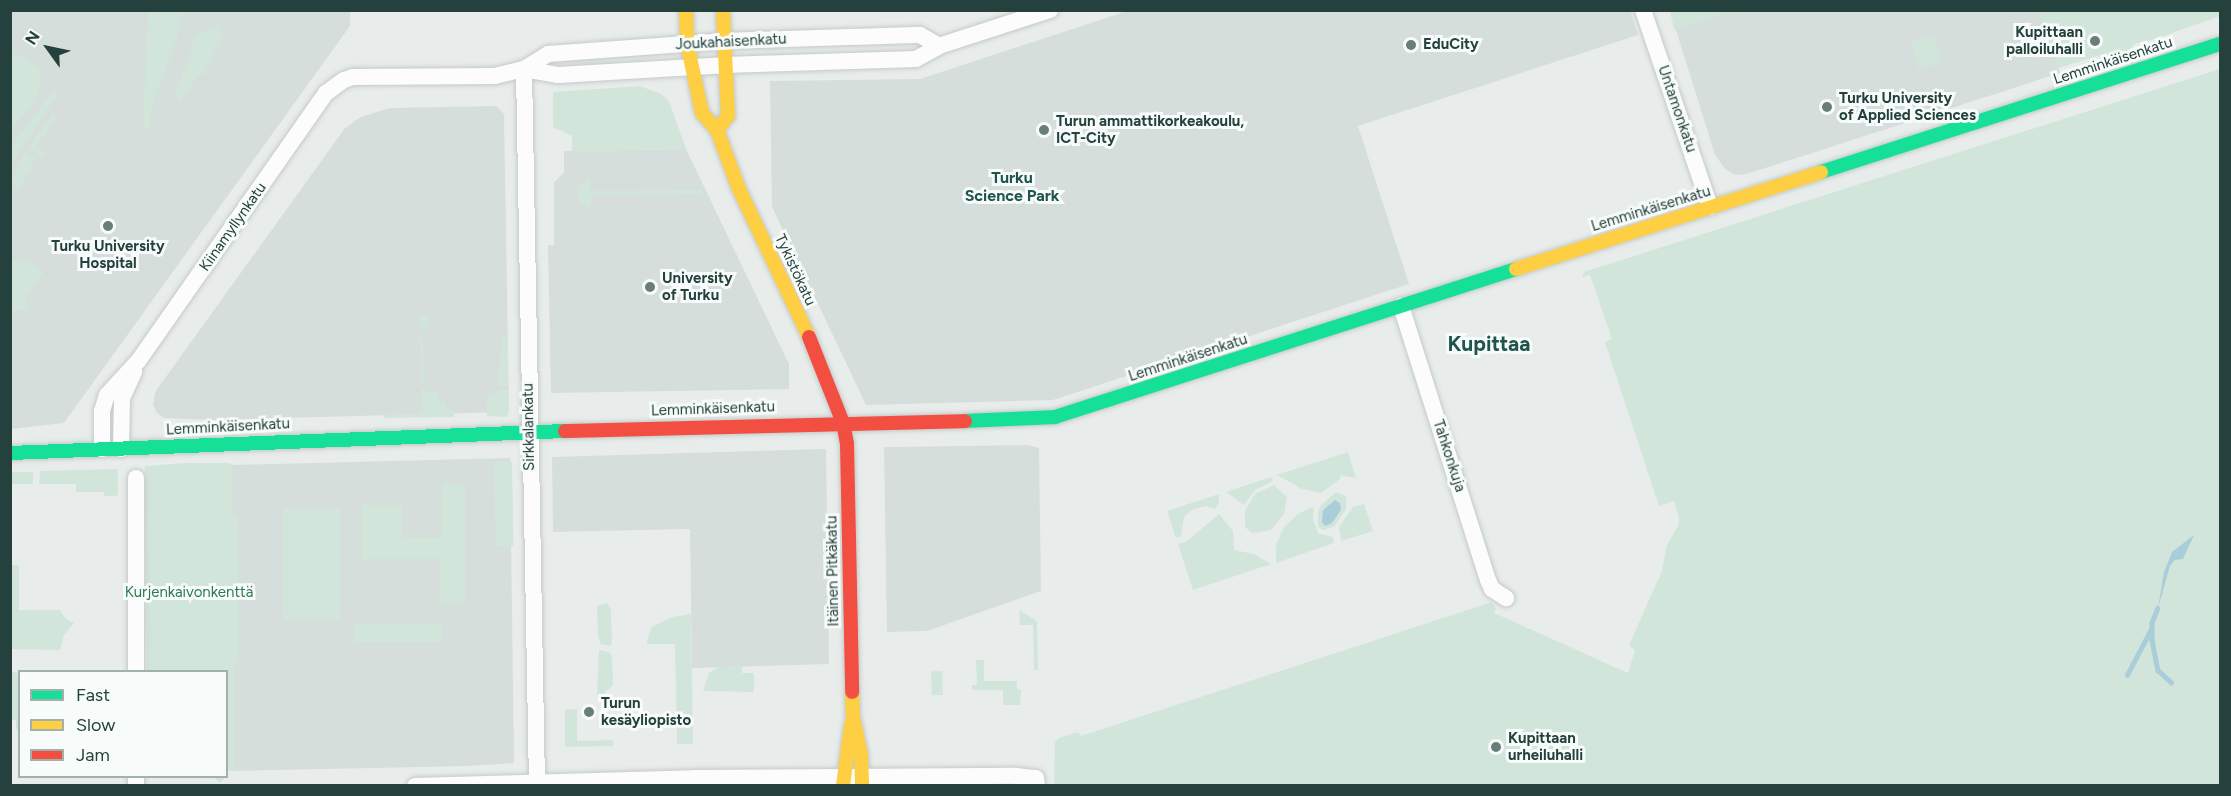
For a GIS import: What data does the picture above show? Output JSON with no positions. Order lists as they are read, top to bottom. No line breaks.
{"streets":{"street":["Joukahaisenkatu","Lemminkäisenkatu","Untamonkatu","Kiinamyllynkatu","Tykistökatu","Sirkkalankatu","Tahkonkuja","Itäinen Pitkäkatu"]},"crossings":[["Joukahaisenkatu","Kiinamyllynkatu"],["Joukahaisenkatu","Tykistökatu"],["Joukahaisenkatu","Sirkkalankatu"],["Lemminkäisenkatu","Untamonkatu"],["Lemminkäisenkatu","Kiinamyllynkatu"],["Lemminkäisenkatu","Tykistökatu"],["Lemminkäisenkatu","Sirkkalankatu"],["Lemminkäisenkatu","Tahkonkuja"],["Lemminkäisenkatu","Itäinen Pitkäkatu"],["Tykistökatu","Itäinen Pitkäkatu"]],"districts":["Turku Science Park","Kupittaa"],"parks":["Kurjenkaivonkenttä"],"places":["Kupittaan palloiluhalli","EduCity","Turku University of Applied Sciences","Turun ammattikorkeakoulu, ICT-City","Turku University Hospital","University of Turku","Turun kesäyliopisto","Kupittaan urheiluhalli"],"legend":["Fast","Slow","Jam"],"north":"top left"}
